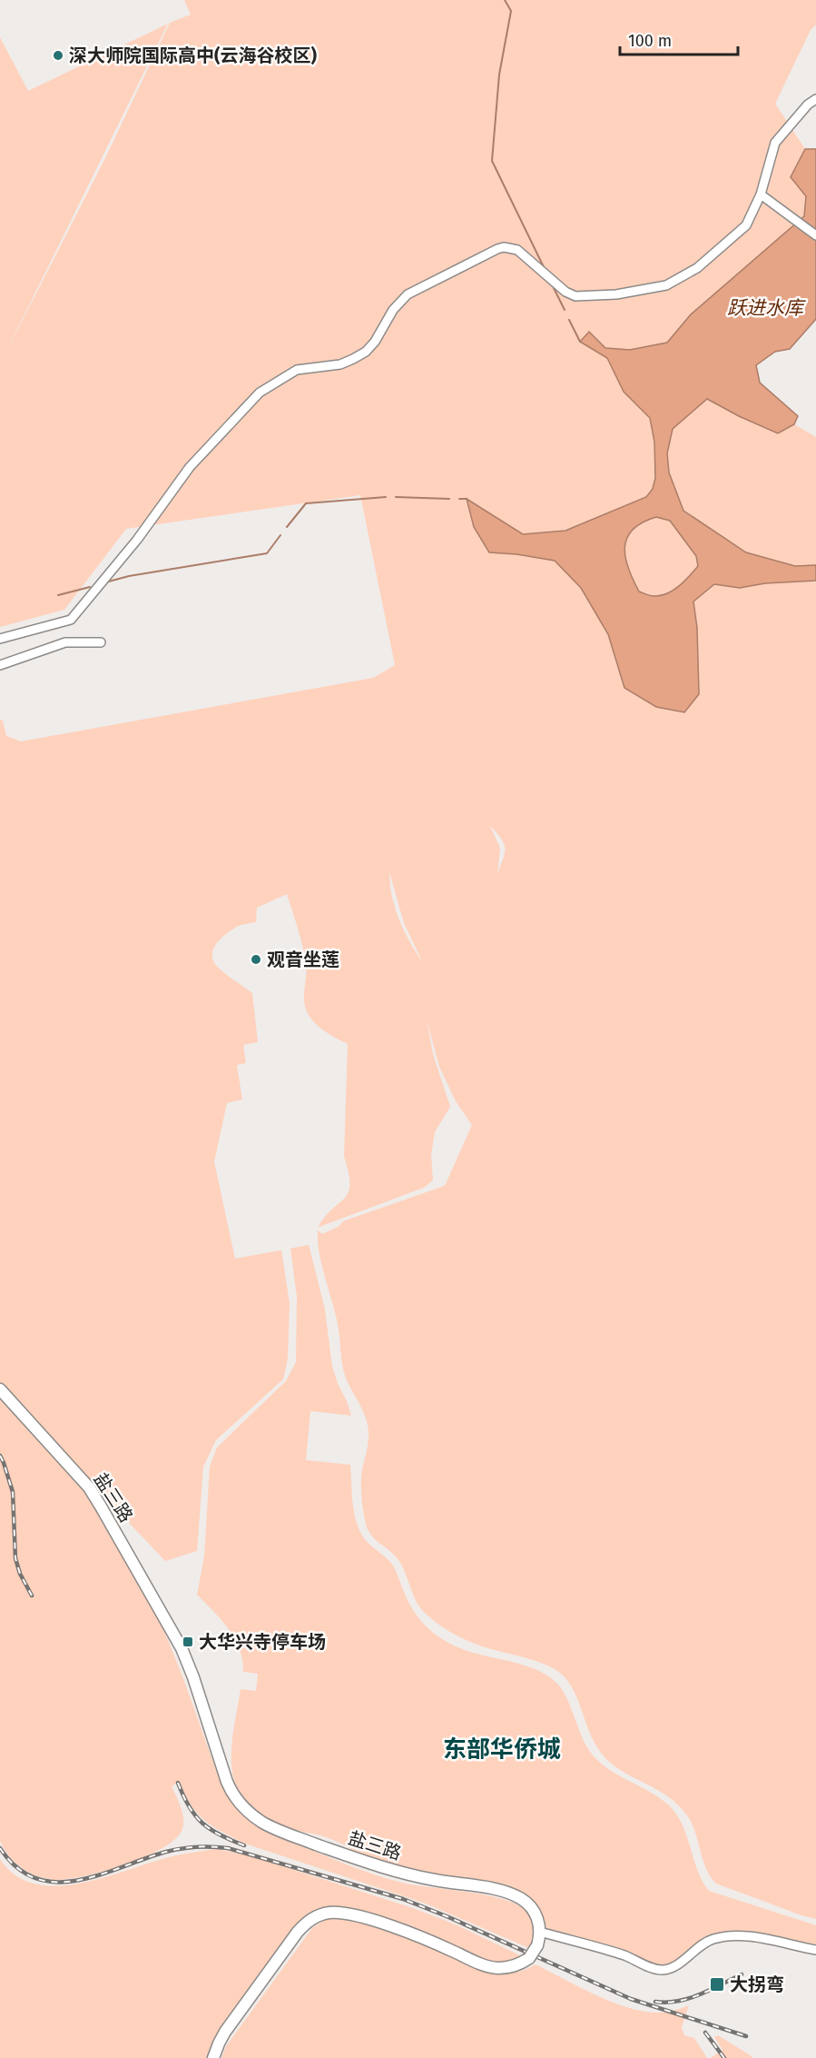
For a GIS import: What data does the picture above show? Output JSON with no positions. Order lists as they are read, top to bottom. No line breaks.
{"streets":{"main road":["盐三路"]},"districts":["东部华侨城"],"water":["跃进水库"],"places":{"other":["深大师院国际高中(云海谷校区)","观音坐莲"],"transit":["大华兴寺停车场","大拐弯"]},"scale_bar":"100 m"}
